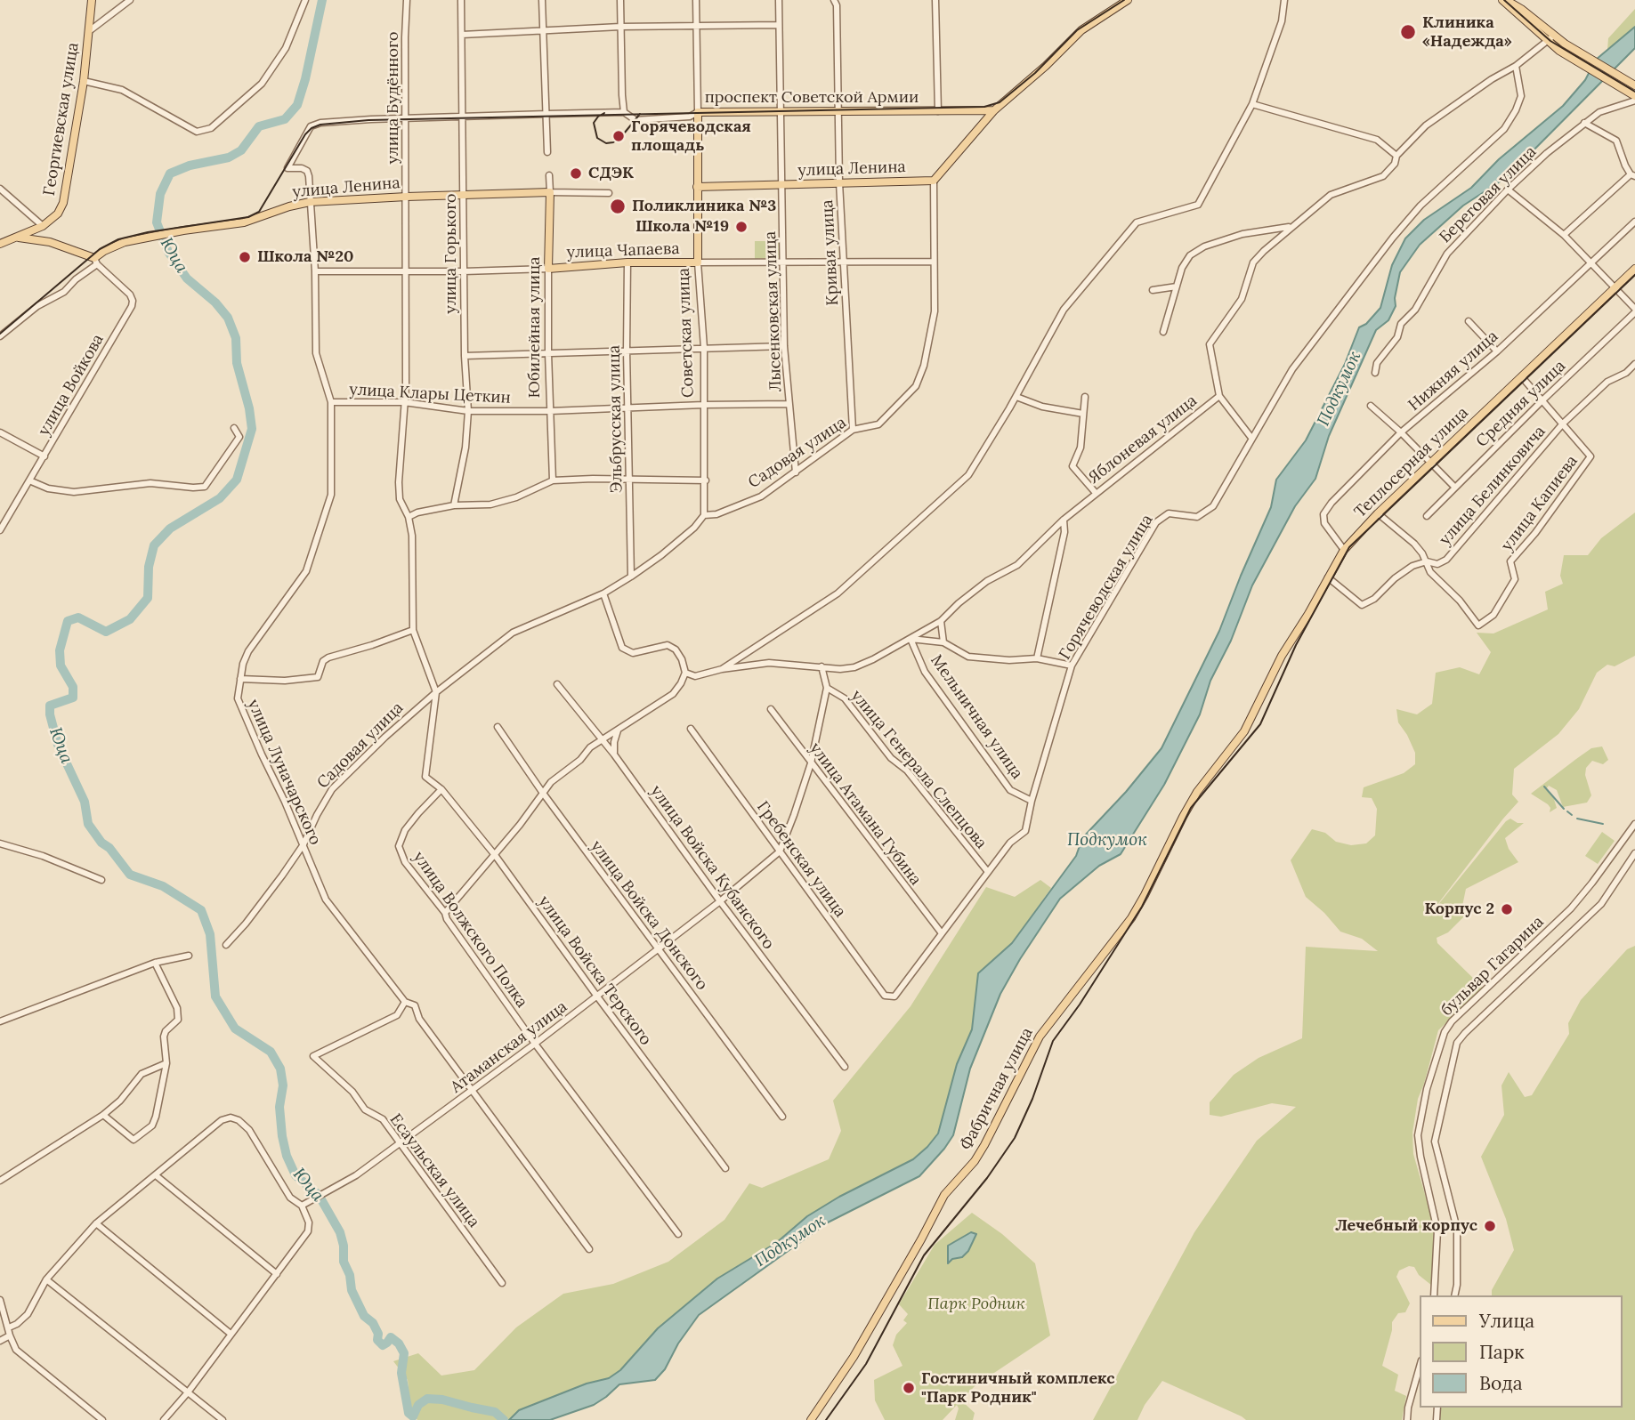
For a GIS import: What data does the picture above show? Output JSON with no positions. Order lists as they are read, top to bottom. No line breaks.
{"streets":{"main road":["проспект Советской Армии","Георгиевская улица","улица Ленина","улица Чапаева","Юбилейная улица","Советская улица","Теплосерная улица","Фабричная улица"],"street":["улица Будённого","Береговая улица","Кривая улица","улица Горького","Лысенковская улица","Нижняя улица","улица Войкова","улица Клары Цеткин","Средняя улица","Эльбрусская улица","Яблоневая улица","Садовая улица","улица Белинковича","улица Капиева","Горячеводская улица","Мельничная улица","улица Генерала Слепцова","улица Луначарского","улица Атамана Губина","Гребенская улица","улица Войска Кубанского","улица Войска Донского","улица Волжского Полка","бульвар Гагарина","улица Войска Терского","Атаманская улица","Есаульская улица"]},"crossings":[["улица Будённого","проспект Советской Армии"],["улица Будённого","улица Ленина"],["улица Будённого","улица Чапаева"],["улица Будённого","улица Клары Цеткин"],["улица Будённого","Садовая улица"],["проспект Советской Армии","Кривая улица"],["проспект Советской Армии","улица Горького"],["проспект Советской Армии","Лысенковская улица"],["проспект Советской Армии","Советская улица"],["проспект Советской Армии","улица Луначарского"],["улица Ленина","Кривая улица"],["улица Ленина","улица Горького"],["улица Ленина","Лысенковская улица"],["улица Ленина","Юбилейная улица"],["улица Ленина","Советская улица"],["улица Ленина","улица Войкова"],["улица Ленина","Садовая улица"],["улица Ленина","улица Луначарского"],["улица Чапаева","Кривая улица"],["улица Чапаева","улица Горького"],["улица Чапаева","Лысенковская улица"],["улица Чапаева","Юбилейная улица"],["улица Чапаева","Советская улица"],["улица Чапаева","Эльбрусская улица"],["улица Чапаева","Садовая улица"],["улица Чапаева","улица Луначарского"],["Кривая улица","Садовая улица"],["улица Горького","улица Клары Цеткин"],["Лысенковская улица","улица Клары Цеткин"],["Лысенковская улица","Садовая улица"],["Юбилейная улица","улица Клары Цеткин"],["Советская улица","улица Клары Цеткин"],["Советская улица","Садовая улица"],["Нижняя улица","Теплосерная улица"],["улица Клары Цеткин","Эльбрусская улица"],["улица Клары Цеткин","улица Луначарского"],["Эльбрусская улица","Садовая улица"],["Яблоневая улица","Горячеводская улица"],["Яблоневая улица","Мельничная улица"],["Яблоневая улица","Атаманская улица"],["Садовая улица","улица Луначарского"],["Теплосерная улица","улица Белинковича"],["Теплосерная улица","Фабричная улица"],["улица Белинковича","улица Капиева"],["Горячеводская улица","Мельничная улица"],["Горячеводская улица","улица Генерала Слепцова"],["Горячеводская улица","улица Атамана Губина"],["Горячеводская улица","Гребенская улица"],["улица Генерала Слепцова","Атаманская улица"],["улица Луначарского","Атаманская улица"],["улица Луначарского","Есаульская улица"],["улица Атамана Губина","Атаманская улица"],["Гребенская улица","Атаманская улица"],["улица Войска Кубанского","Атаманская улица"],["улица Войска Донского","Атаманская улица"],["улица Волжского Полка","улица Войска Терского"],["улица Волжского Полка","Атаманская улица"],["улица Войска Терского","Атаманская улица"],["Атаманская улица","Есаульская улица"]],"water":["Юца","Подкумок"],"parks":["Парк Родник"],"places":["Клиника «Надежда»","Горячеводская площадь","СДЭК","Поликлиника №3","Школа №19","Школа №20","Корпус 2","Лечебный корпус","Гостиничный комплекс \"Парк Родник\""],"legend":["Улица","Парк","Вода"]}
